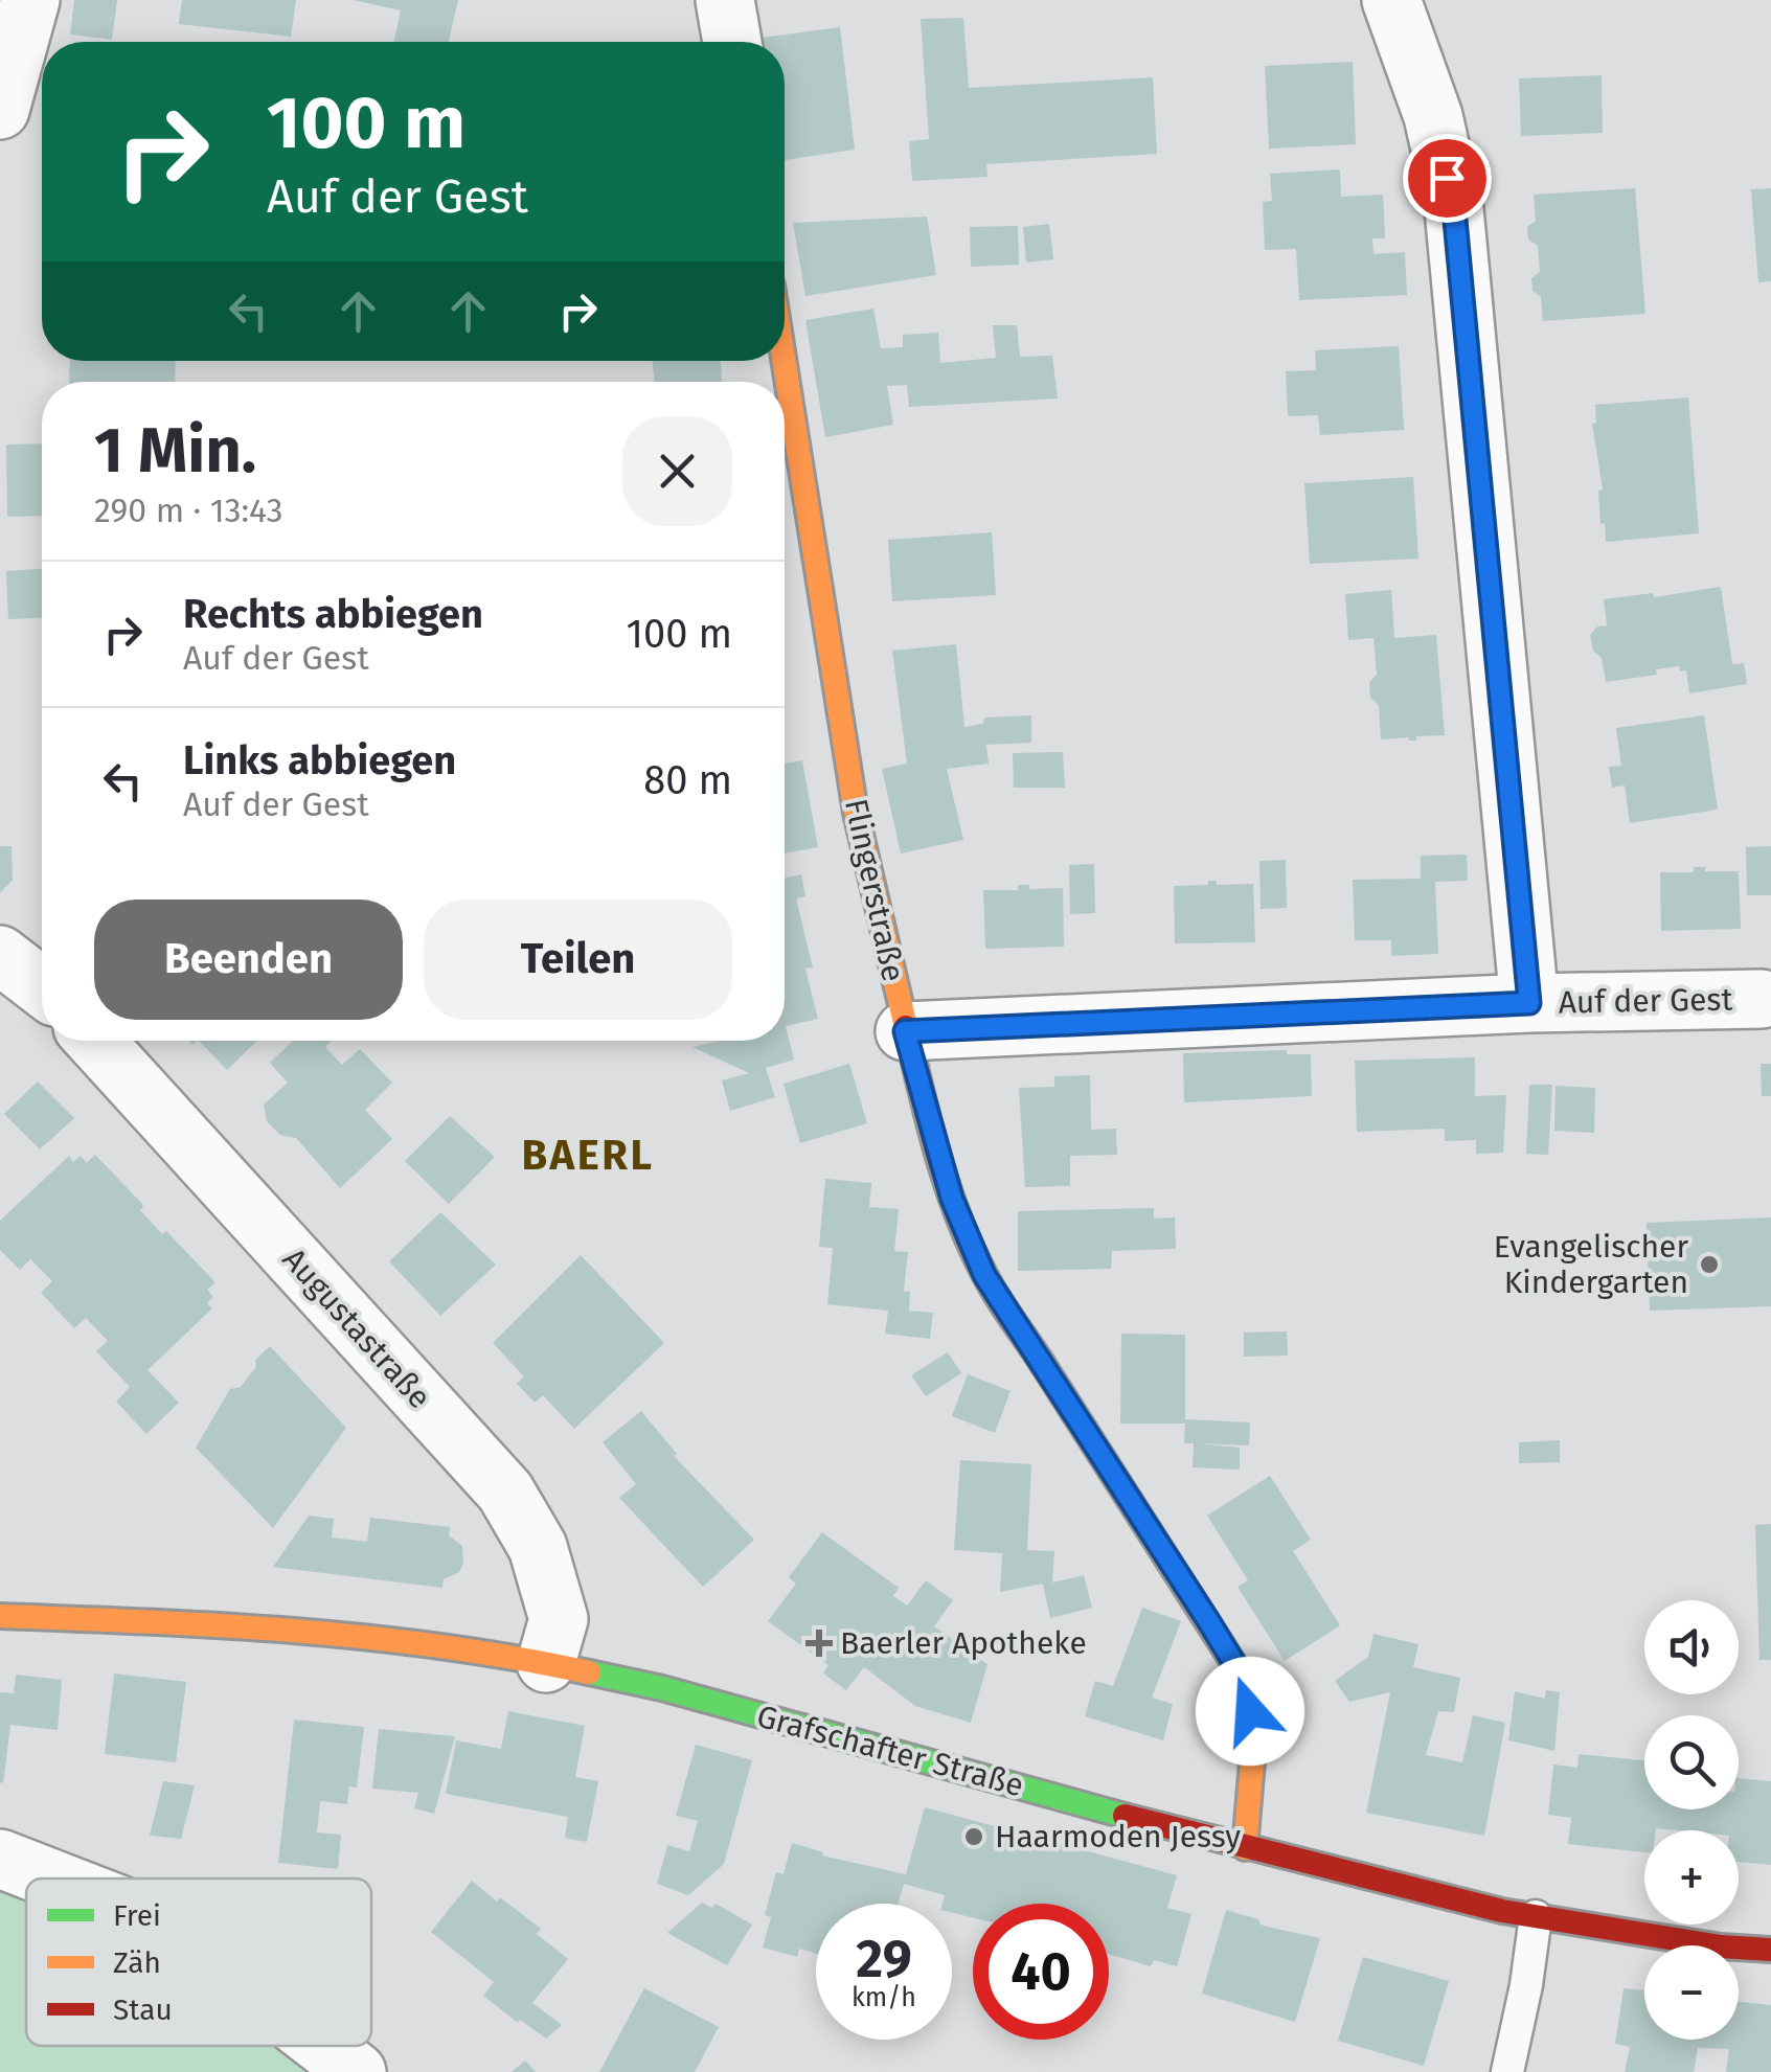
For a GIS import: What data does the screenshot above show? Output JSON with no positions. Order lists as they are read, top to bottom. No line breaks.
{"streets":{"main road":["Flingerstraße","Grafschafter Straße"],"street":["Auf der Gest","Augustastraße"]},"crossings":[["Flingerstraße","Auf der Gest"],["Flingerstraße","Grafschafter Straße"],["Augustastraße","Grafschafter Straße"]],"districts":["BAERL"],"places":{"other":["Evangelischer Kindergarten","Haarmoden Jessy"],"health":["Baerler Apotheke"]},"legend":["Frei","Zäh","Stau"],"page":{"turn":["100 m","Auf der Gest"],"heading":["1 Min.","290 m · 13:43"],"list":[{"name":"Rechts abbiegen","note":"Auf der Gest","value":"100 m"},{"name":"Links abbiegen","note":"Auf der Gest","value":"80 m"}],"buttons":["Beenden","Teilen"],"map_buttons":["+","−"],"speed":"29 km/h","limit":"40"}}
